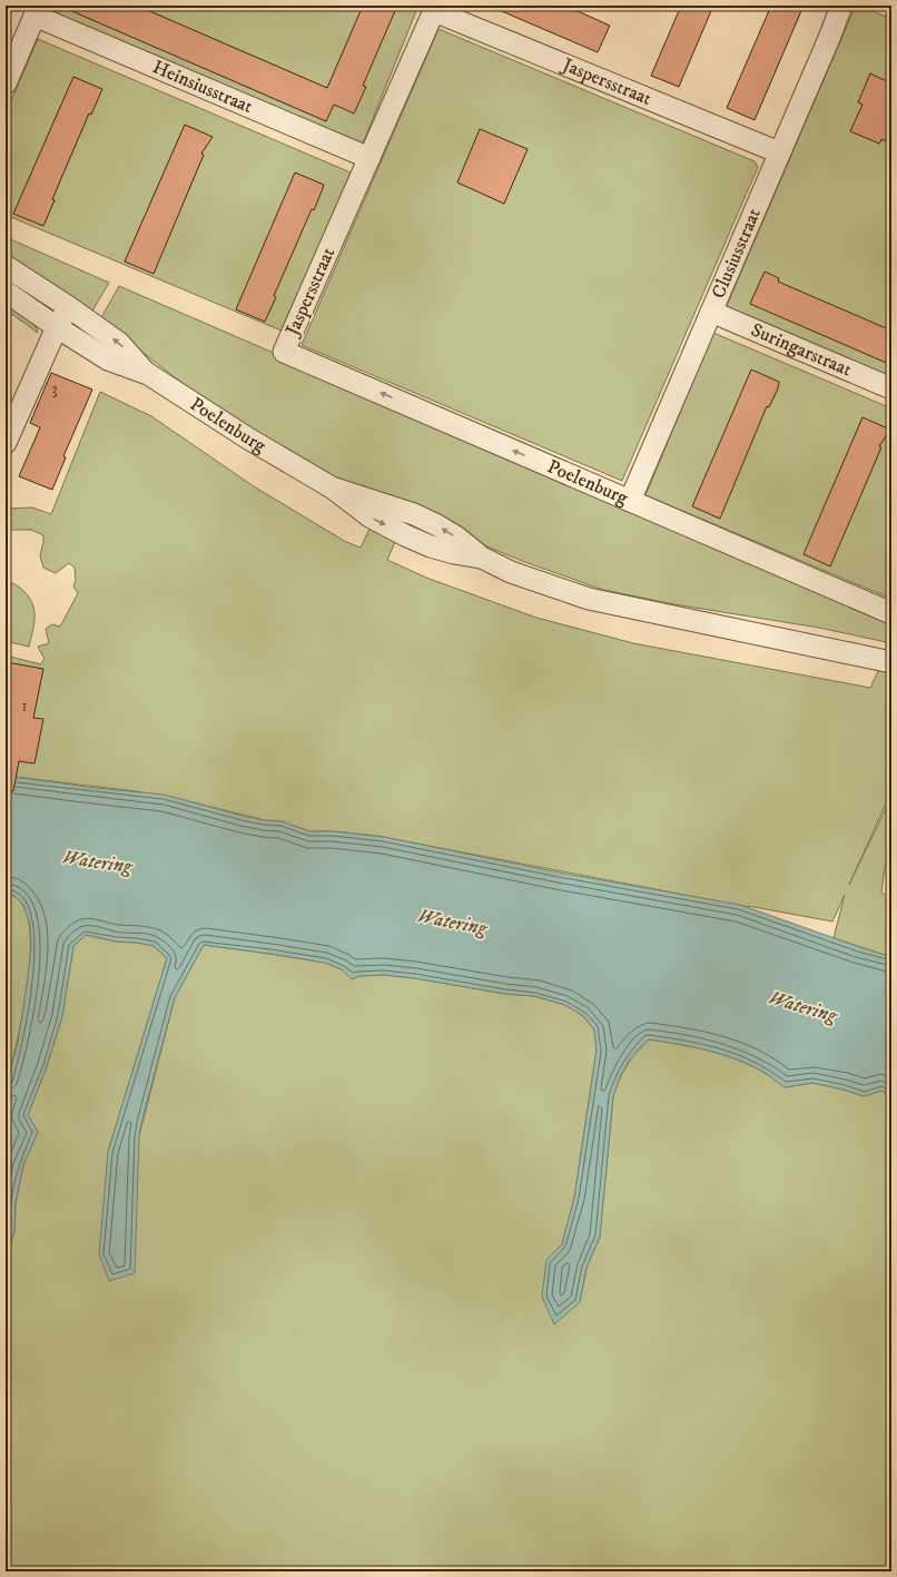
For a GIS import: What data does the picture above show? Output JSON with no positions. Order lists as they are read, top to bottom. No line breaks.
{"streets":{"street":["Jaspersstraat","Heinsiusstraat","Clusiusstraat","Suringarstraat","Poelenburg"]},"crossings":[["Jaspersstraat","Heinsiusstraat"],["Jaspersstraat","Clusiusstraat"],["Jaspersstraat","Poelenburg"],["Clusiusstraat","Suringarstraat"],["Clusiusstraat","Poelenburg"]],"water":["Watering"],"house_numbers":["3","1"]}
